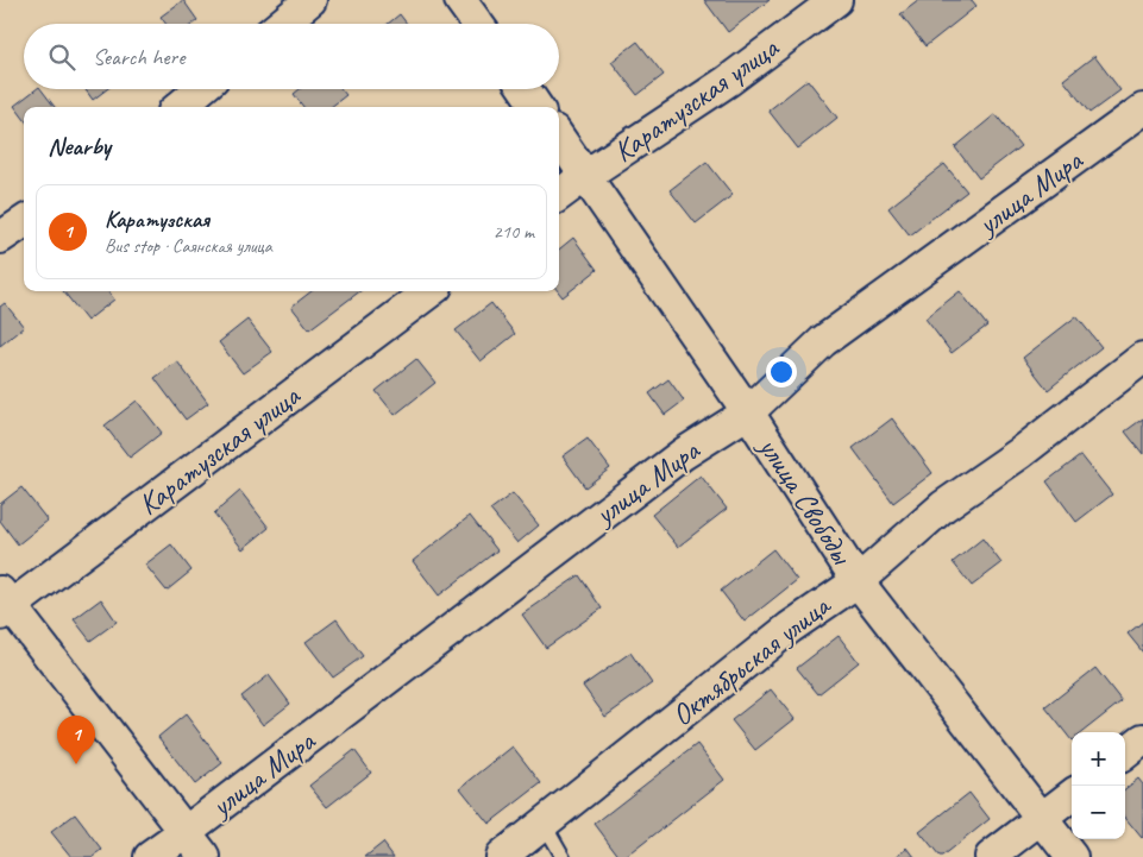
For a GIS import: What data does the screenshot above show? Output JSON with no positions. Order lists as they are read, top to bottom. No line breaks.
{"streets":{"street":["Каратузская улица","улица Мира","улица Свободы","Октябрьская улица"]},"crossings":[["Каратузская улица","улица Свободы"],["улица Мира","улица Свободы"],["улица Свободы","Октябрьская улица"]],"page":{"search":"Search here","heading":"Nearby","list":[{"mark":"1","name":"Каратузская","note":"Bus stop · Саянская улица","value":"210 m"}],"pins":"1","map_buttons":["+","−"]}}
